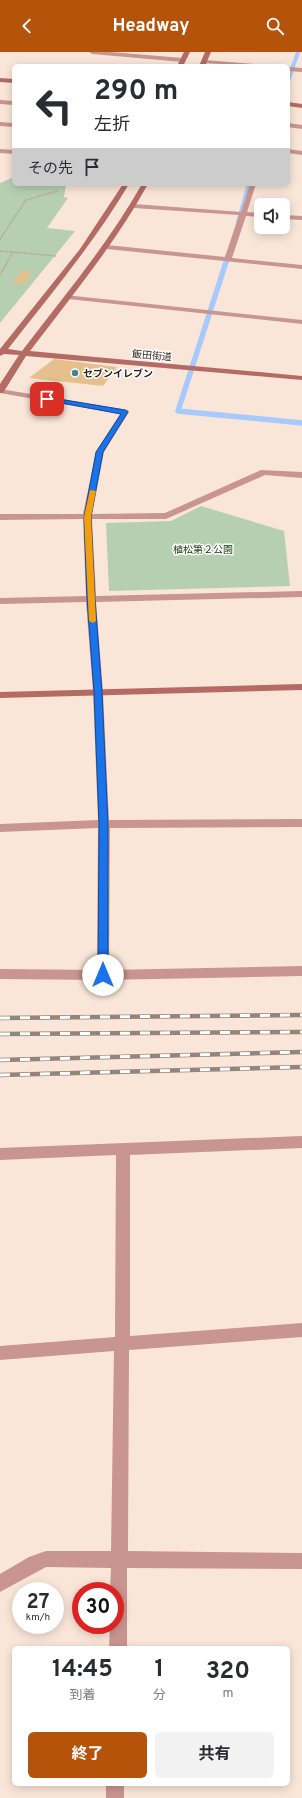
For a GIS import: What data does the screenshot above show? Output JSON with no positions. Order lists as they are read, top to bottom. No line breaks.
{"streets":{"street":["飯田街道"]},"parks":["植松第２公園"],"places":["セブンイレブン"],"page":{"header":"Headway","turn":["290 m","左折"],"then":"その先","speed":"27 km/h","limit":"30","eta":["14:45","到着","1","分","320","m"],"buttons":["終了","共有"]}}
